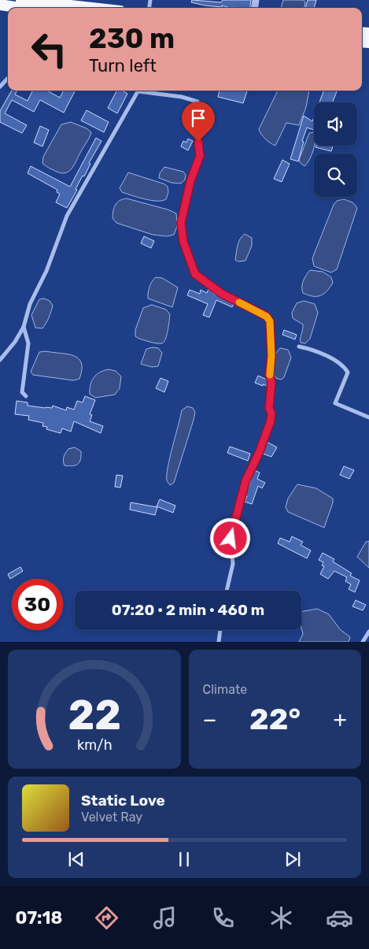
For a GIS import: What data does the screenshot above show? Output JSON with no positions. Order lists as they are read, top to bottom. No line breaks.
{"page":{"turn":["230 m","Turn left"],"limit":"30","trip":"07:20 · 2 min · 460 m","tile":"Climate","heat":["−","22°","+"],"song":["Static Love","Velvet Ray"],"tabs":"07:18","gauge":["22","km/h"]}}
